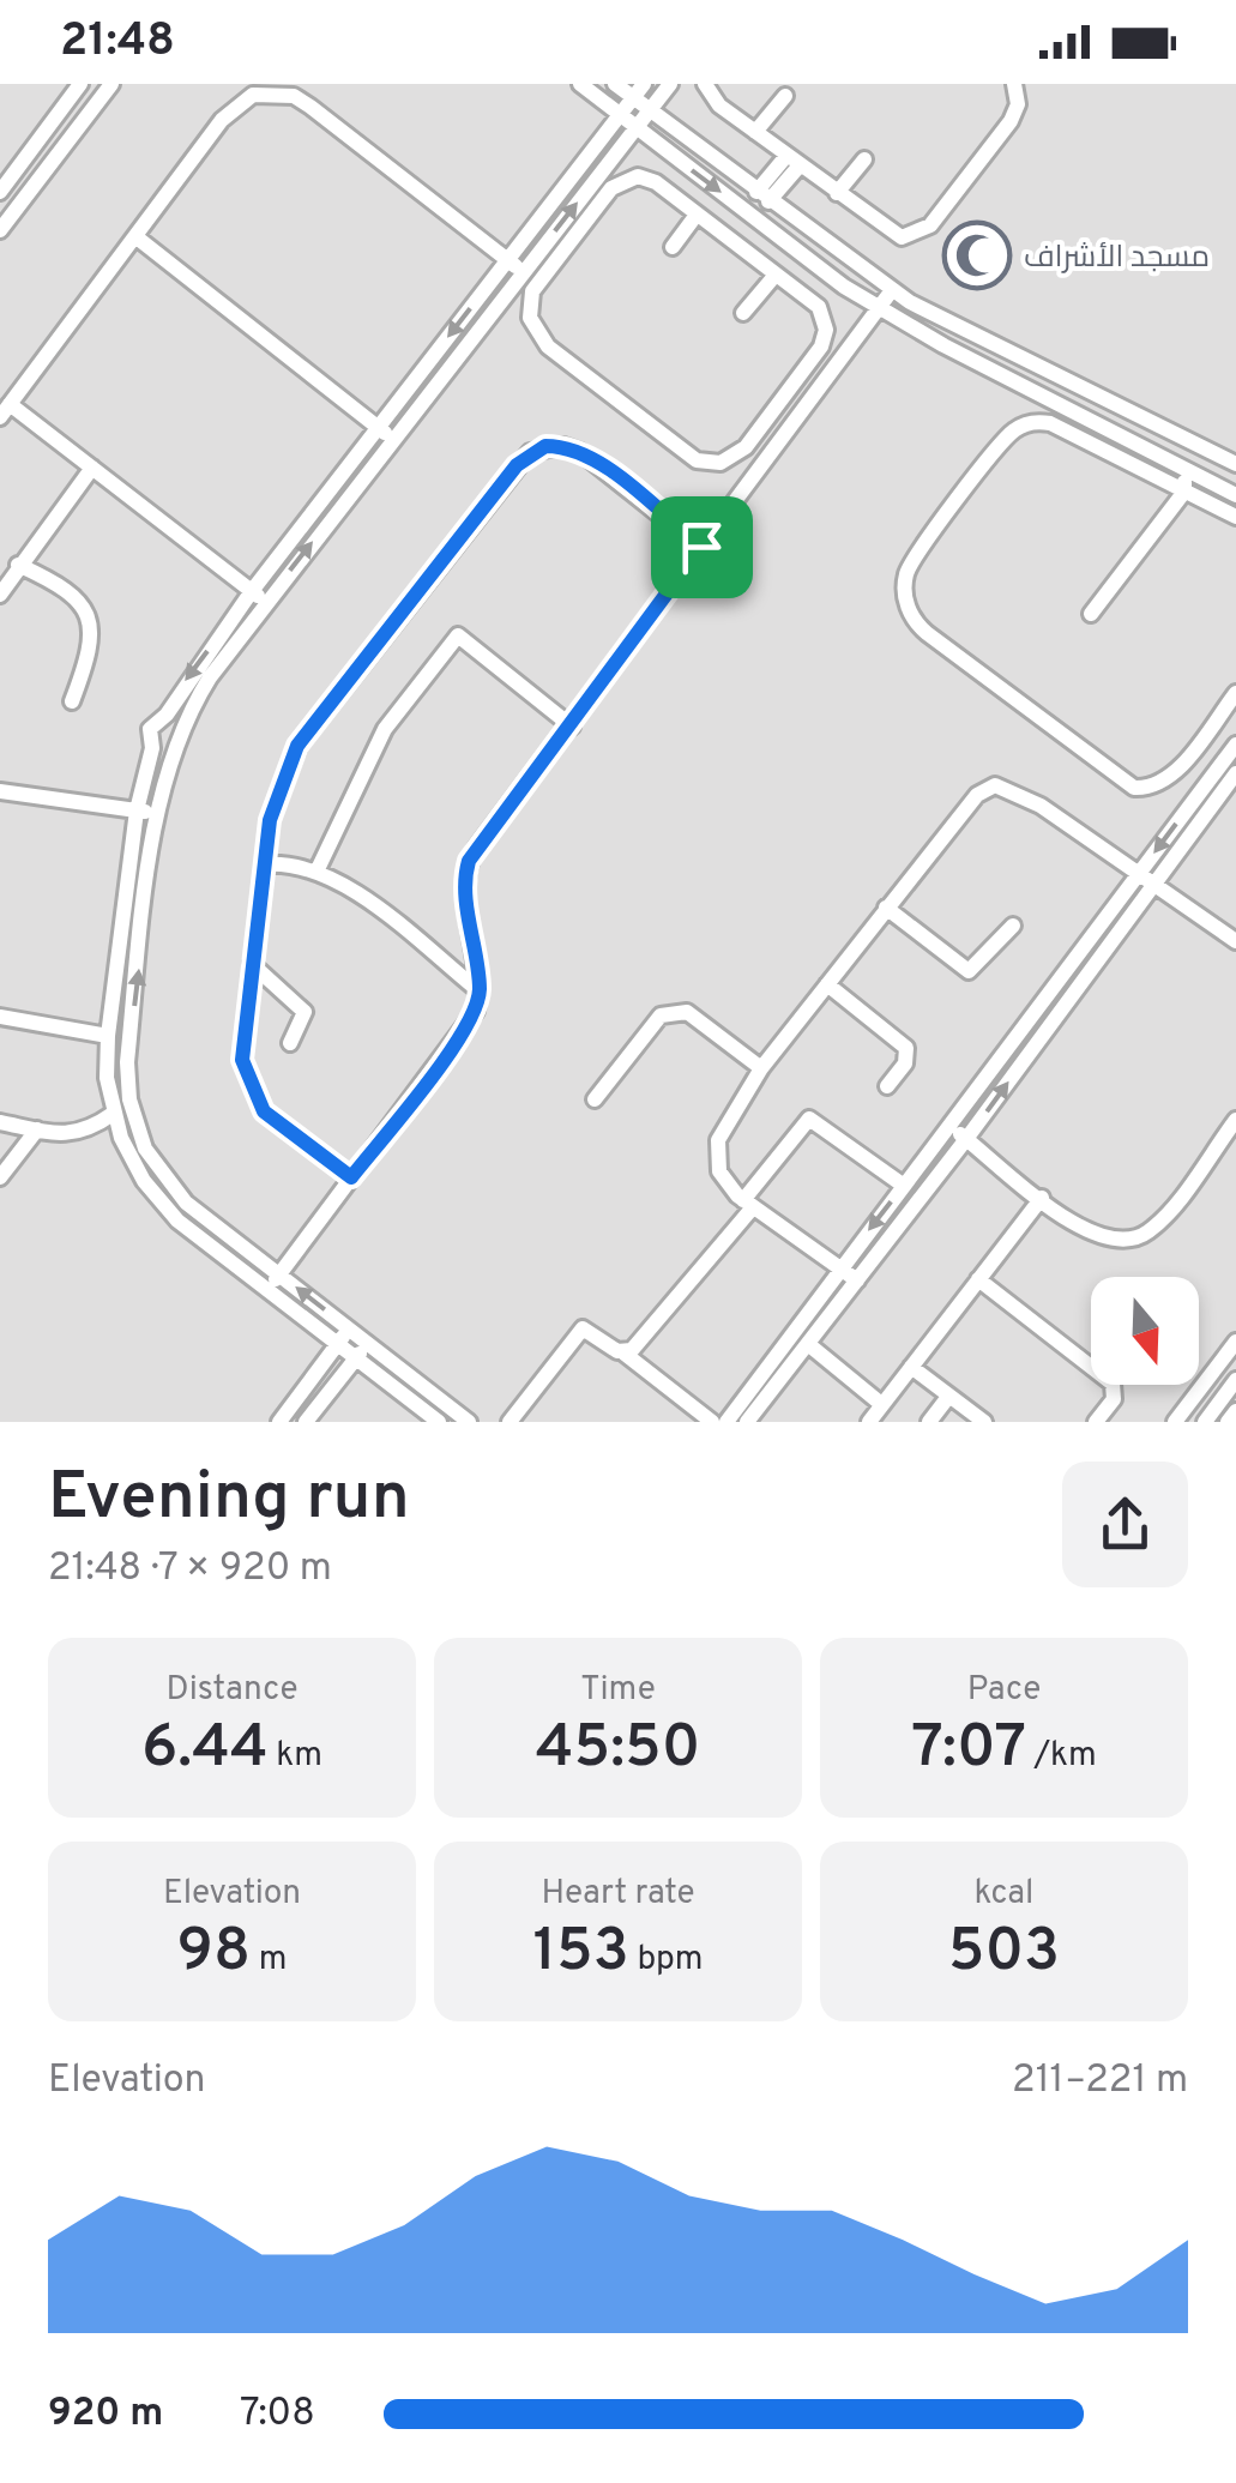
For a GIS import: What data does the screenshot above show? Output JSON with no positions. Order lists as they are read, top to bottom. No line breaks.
{"places":{"mosque":["مسجد الأشراف"]},"north":"bottom","page":{"status":"21:48","heading":["Evening run","21:48 · 7 × 920 m"],"stats":[["Distance","6.44 km"],["Time","45:50"],["Pace","7:07 /km"],["Elevation","98 m"],["Heart rate","153 bpm"],["kcal","503"]],"chart":["Elevation","211–221 m"],"list":[{"name":"920 m","note":"7:08"}]}}
